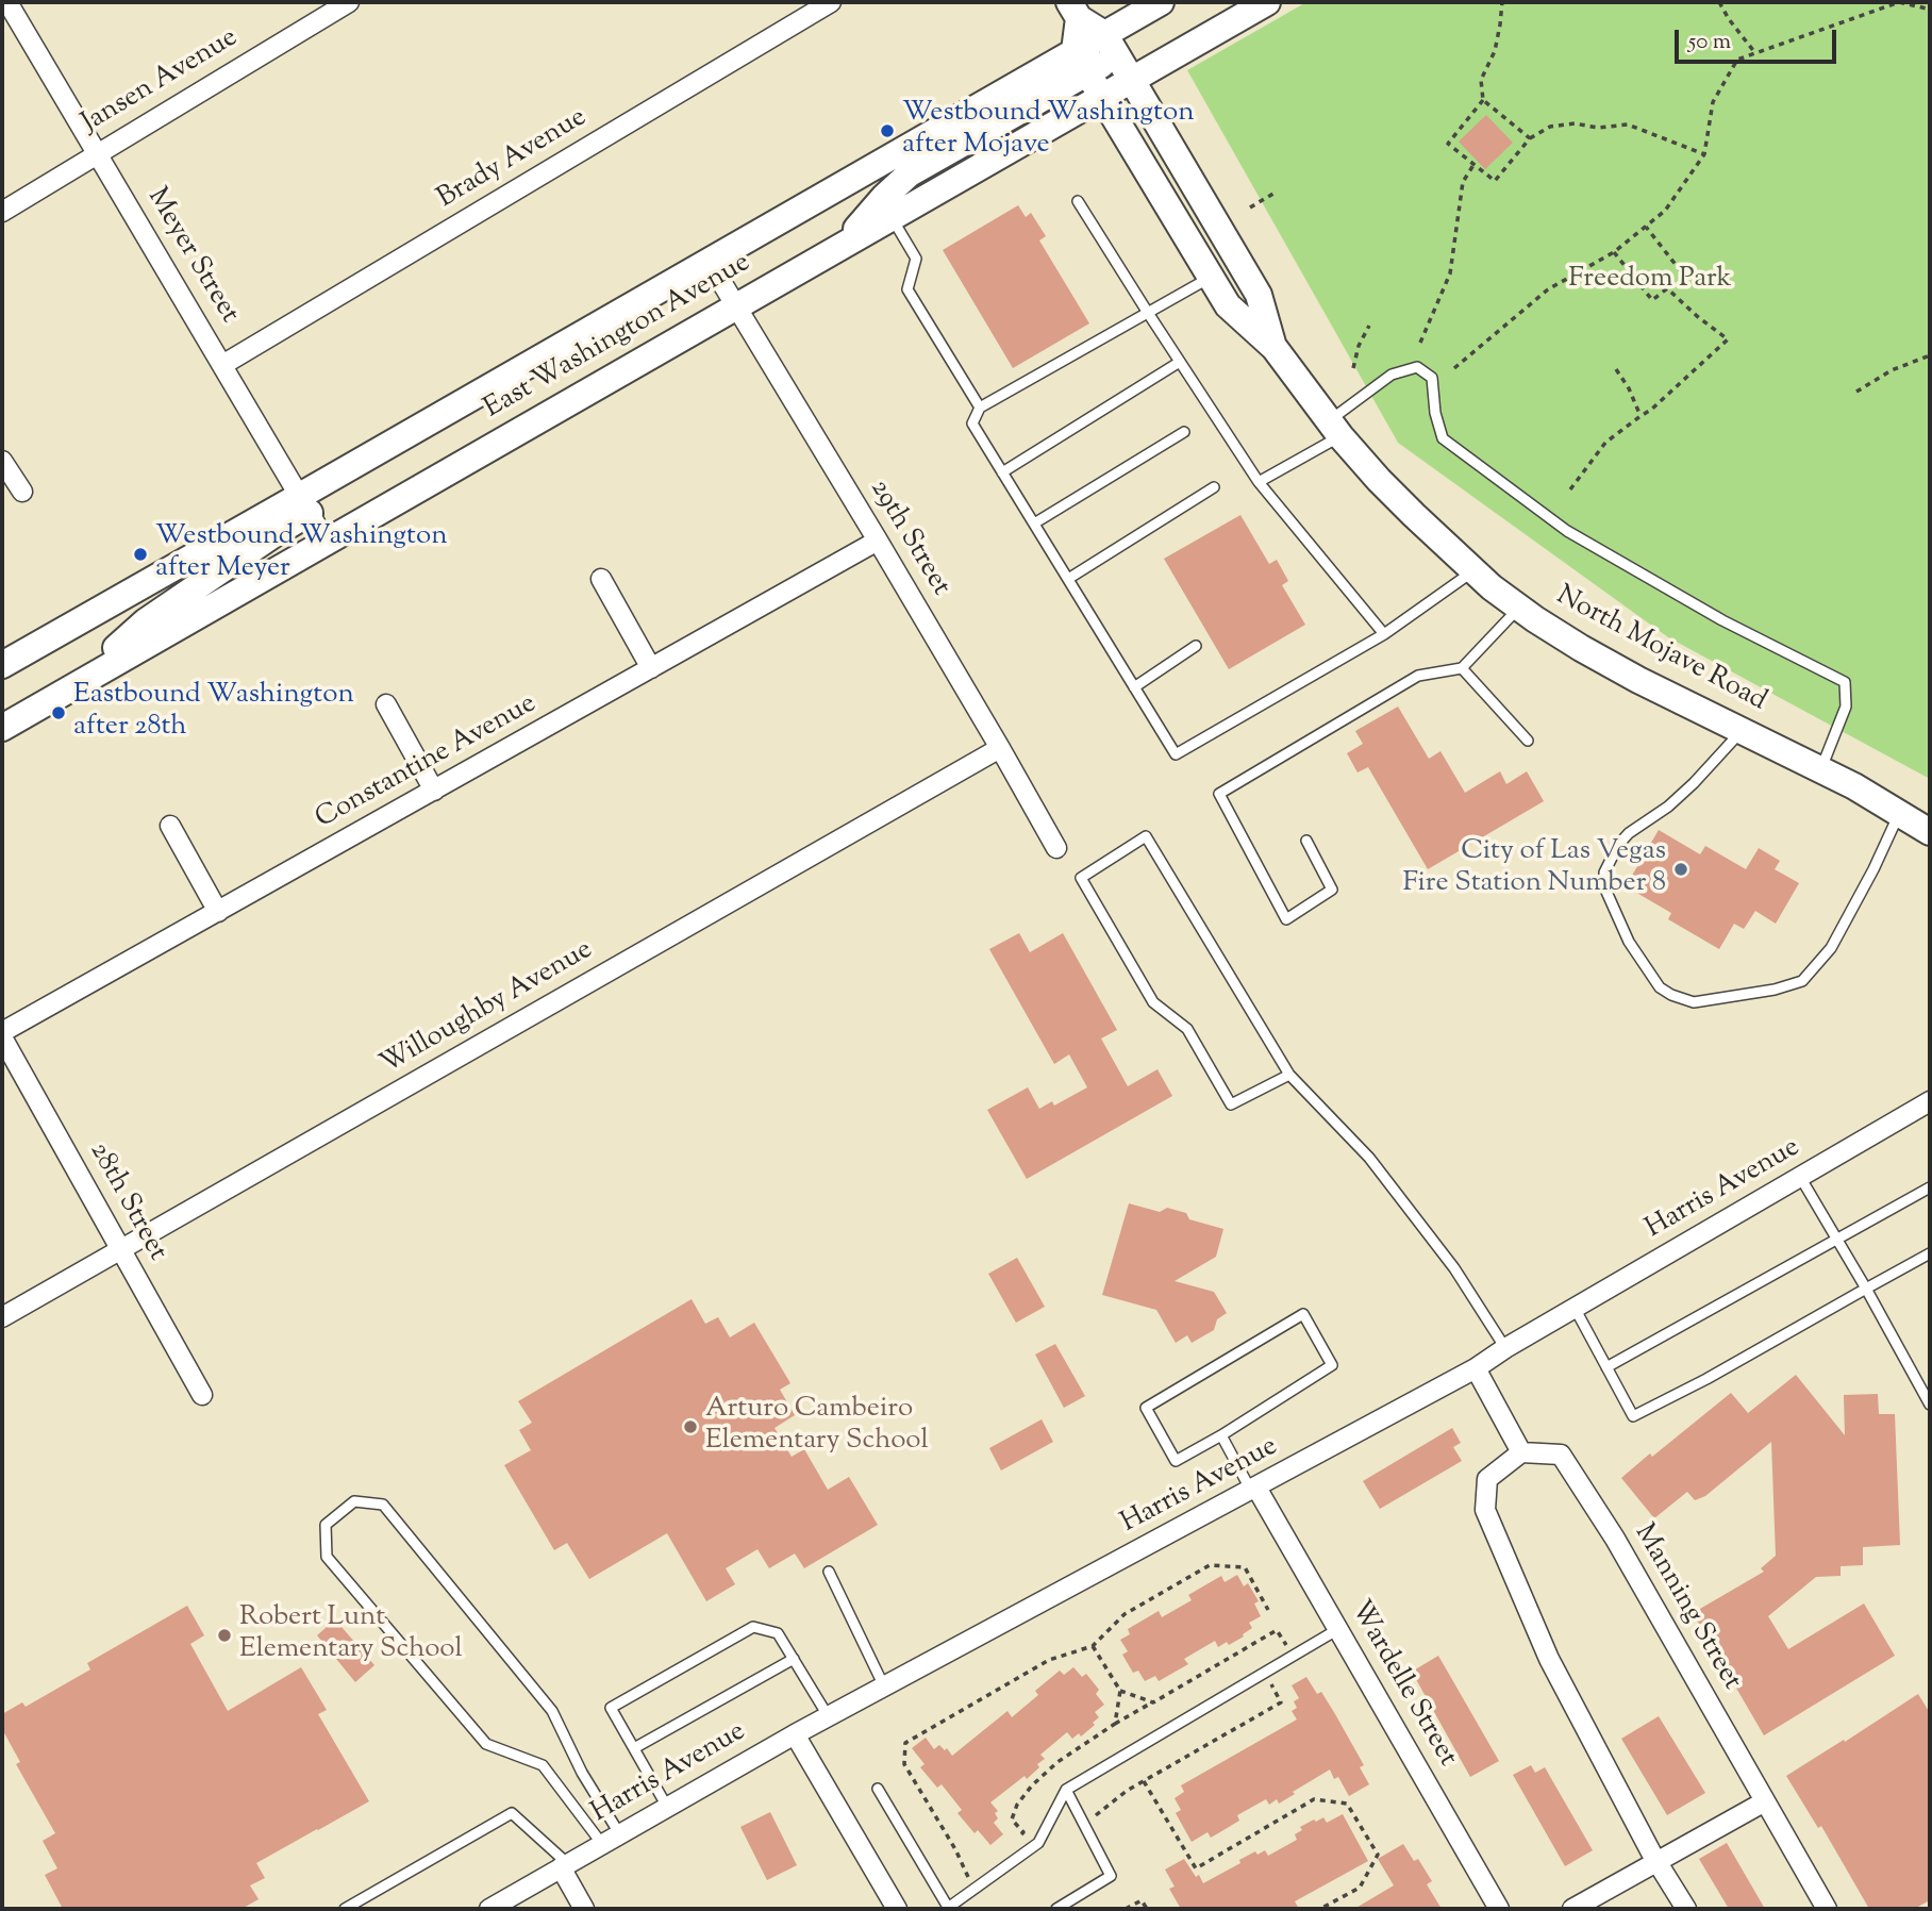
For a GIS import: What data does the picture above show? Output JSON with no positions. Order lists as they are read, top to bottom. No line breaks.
{"streets":{"main road":["East Washington Avenue","North Mojave Road"],"street":["Jansen Avenue","Brady Avenue","Meyer Street","29th Street","Constantine Avenue","Willoughby Avenue","Harris Avenue","28th Street","Manning Street","Wardelle Street"]},"crossings":[["Jansen Avenue","Meyer Street"],["Brady Avenue","Meyer Street"],["Meyer Street","East Washington Avenue"],["East Washington Avenue","29th Street"],["East Washington Avenue","North Mojave Road"],["29th Street","Constantine Avenue"],["29th Street","Willoughby Avenue"],["Constantine Avenue","28th Street"],["Willoughby Avenue","28th Street"],["Harris Avenue","Wardelle Street"]],"parks":["Freedom Park"],"places":["Westbound Washington after Mojave","Westbound Washington after Meyer","Eastbound Washington after 28th","City of Las Vegas Fire Station Number 8","Arturo Cambeiro Elementary School","Robert Lunt Elementary School"],"scale_bar":"50 m"}
